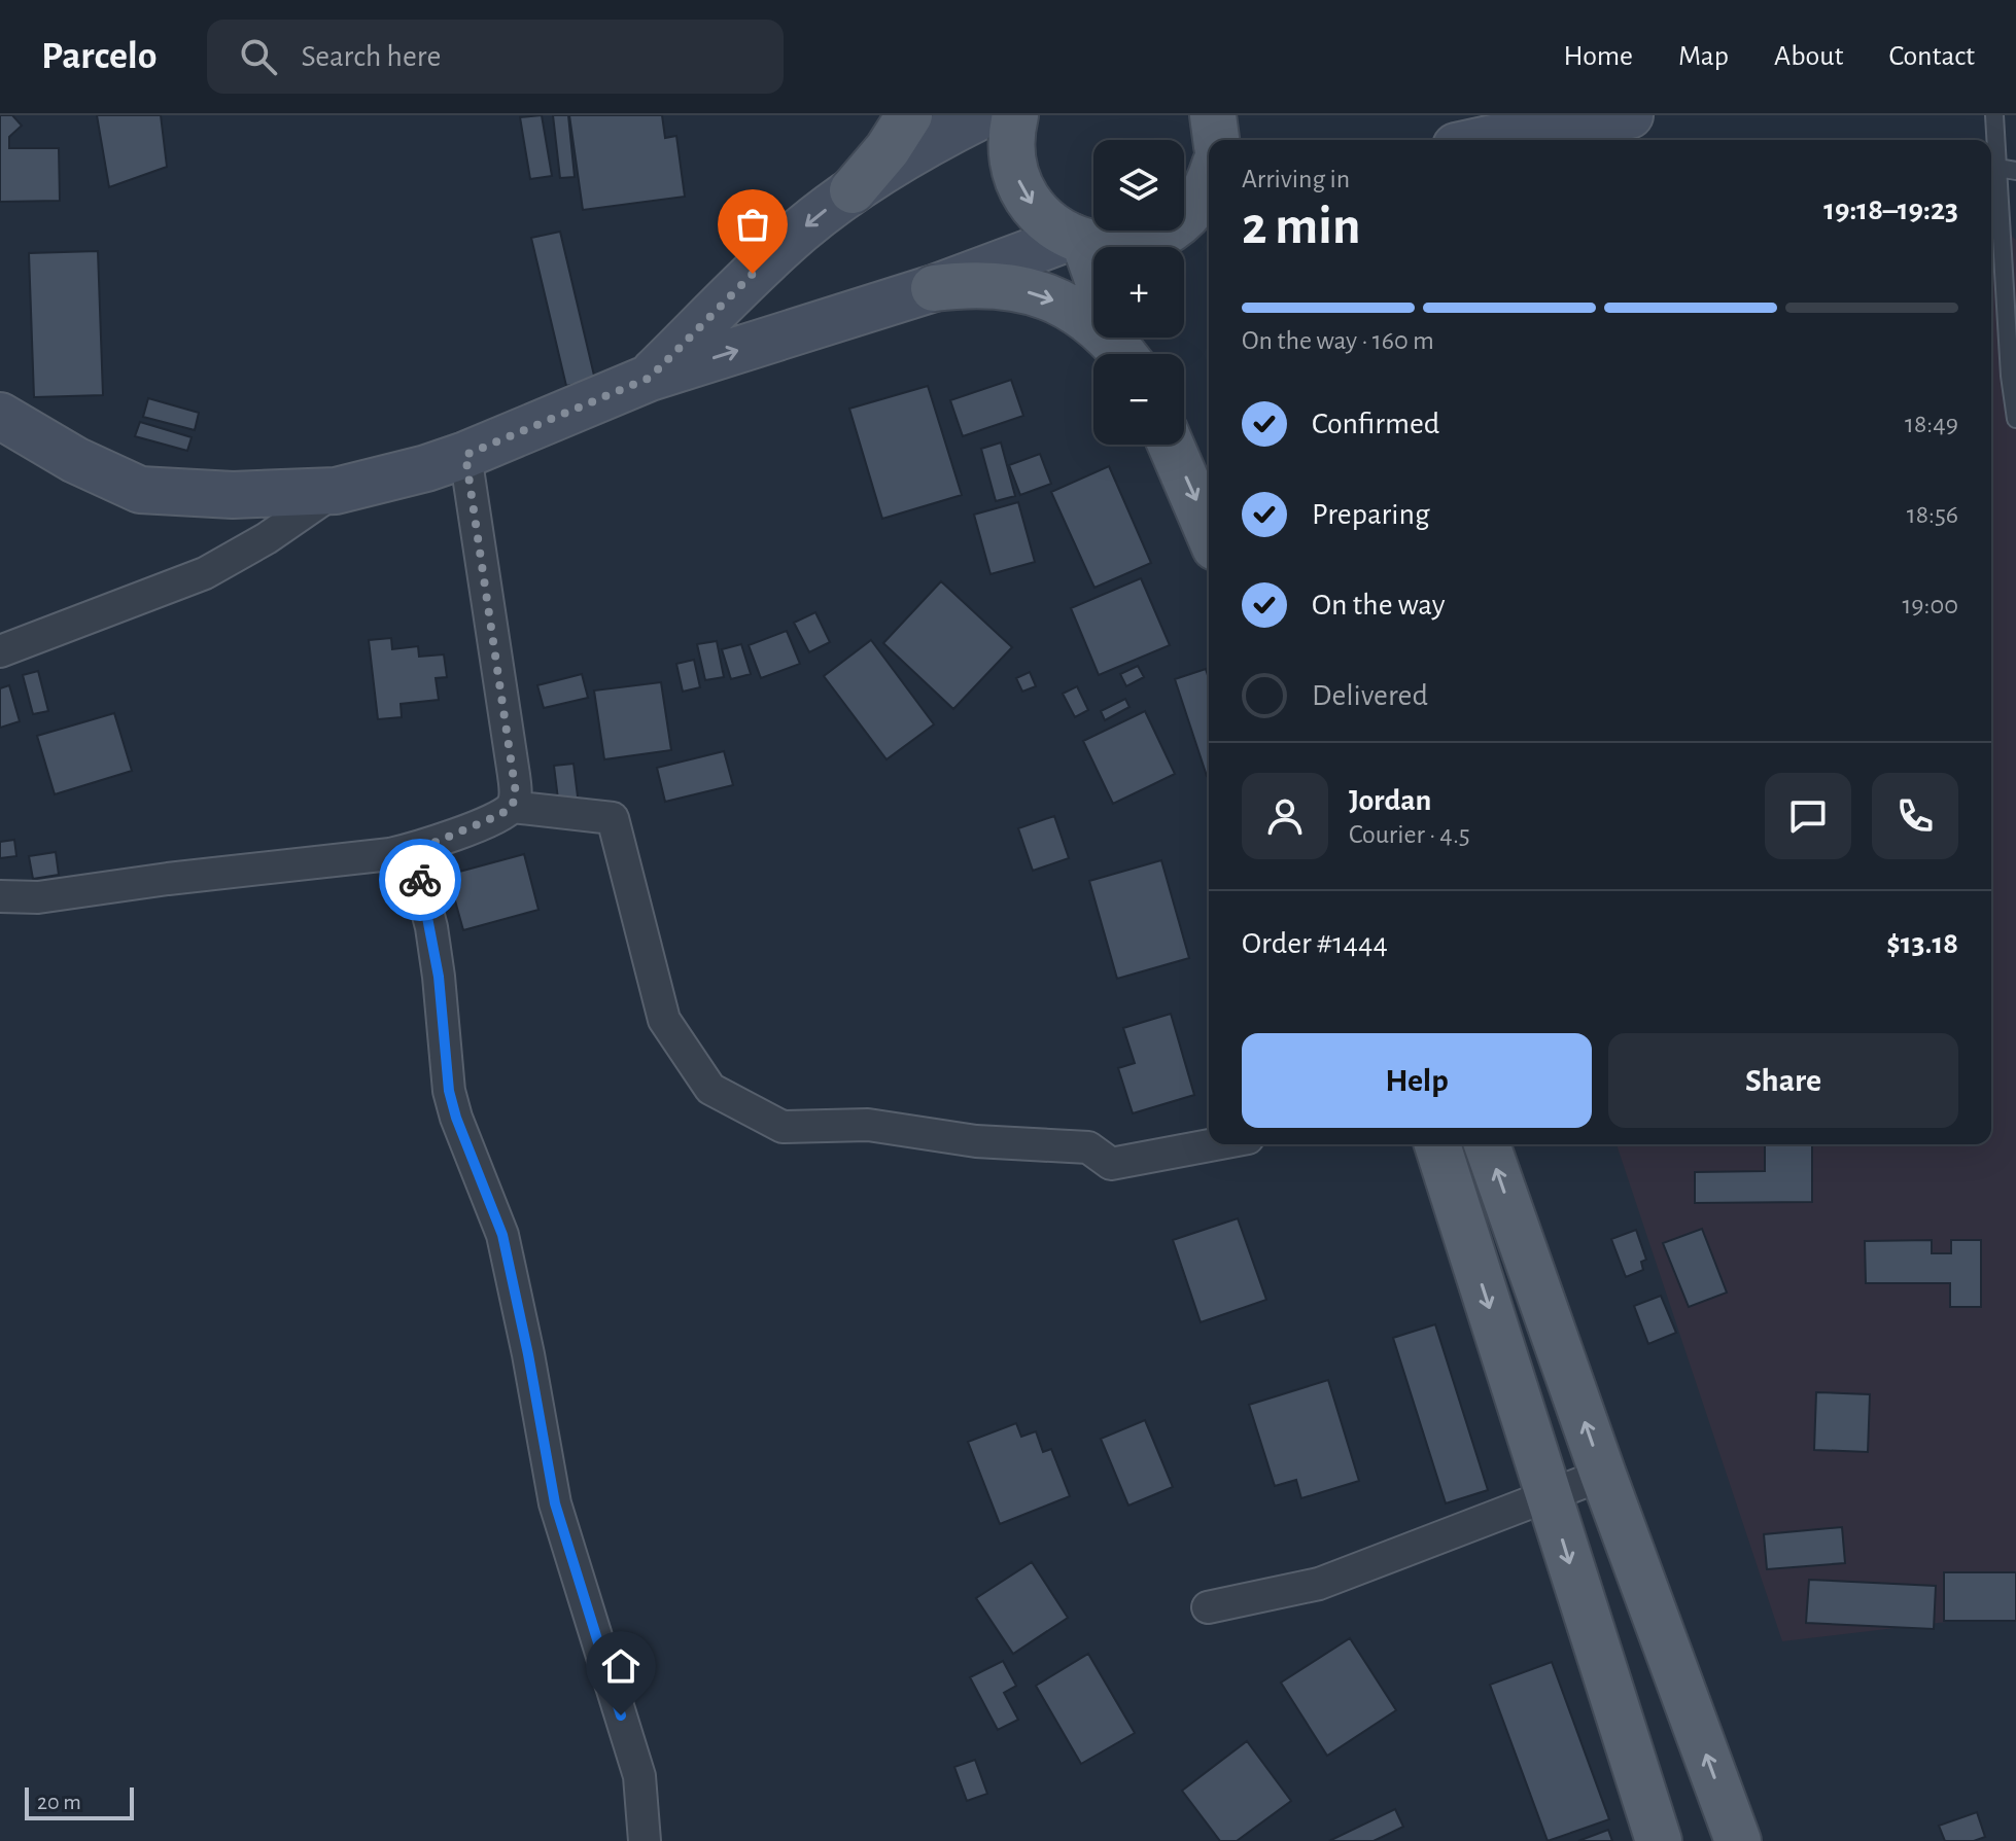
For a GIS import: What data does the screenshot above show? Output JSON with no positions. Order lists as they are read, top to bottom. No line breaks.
{"scale_bar":"20 m","page":{"header":"Parcelo","search":"Search here","nav":["Home","Map","About","Contact"],"map_buttons":["+","−"],"heading":["2 min","Arriving in","19:18–19:23"],"panel":["Jordan","Courier · 4.5","Order #1444","$13.18"],"bar":"On the way · 160 m","list":[["Confirmed","18:49"],["Preparing","18:56"],["On the way","19:00"],"Delivered"],"buttons":["Help","Share"],"scale":"20 m"}}
